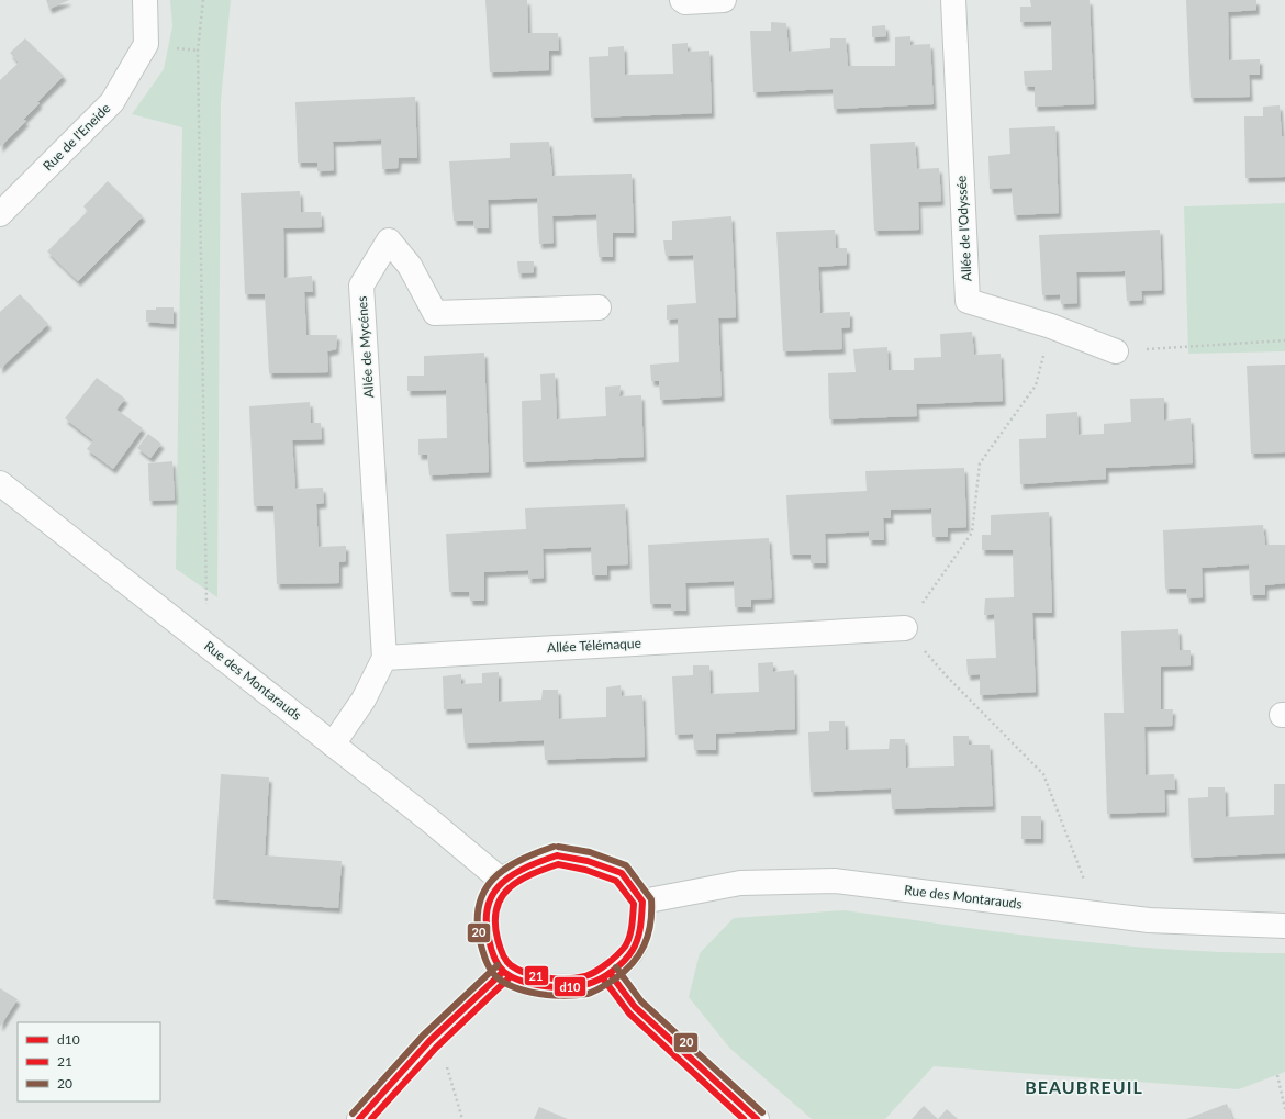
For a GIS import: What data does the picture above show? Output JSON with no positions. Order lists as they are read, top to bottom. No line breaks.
{"streets":{"street":["Rue de l'Eneide","Allée de l'Odyssée","Allée de Mycénes","Allée Télémaque","Rue des Montarauds"]},"crossings":[["Allée de Mycénes","Allée Télémaque"]],"districts":["BEAUBREUIL"],"lines":["transit line 20","transit line d10","transit line 21"],"legend":["d10","21","20"]}
